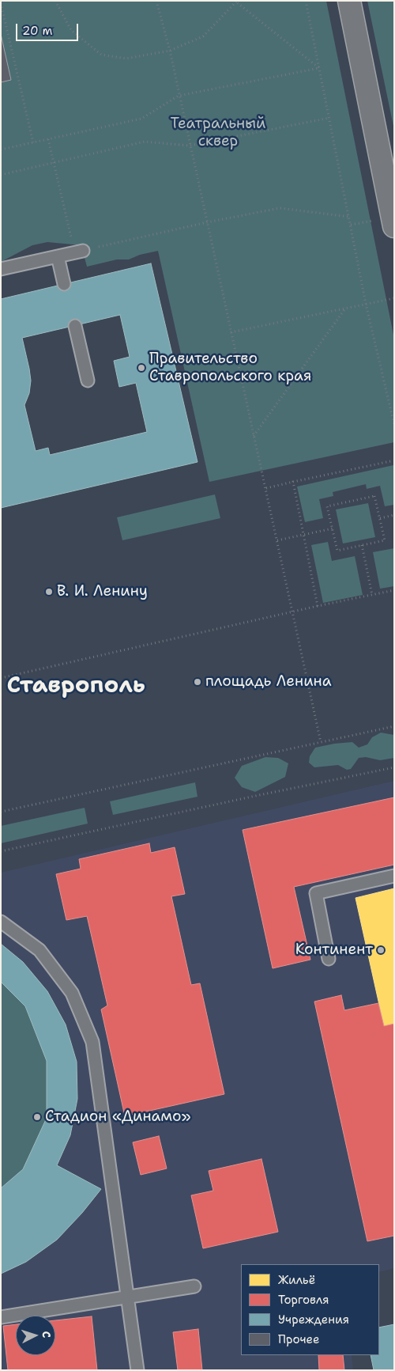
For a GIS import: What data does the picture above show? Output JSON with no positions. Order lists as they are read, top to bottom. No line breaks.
{"districts":["Ставрополь"],"parks":["Театральный сквер"],"places":["Правительство Ставропольского края","В. И. Ленину","площадь Ленина","Континент","Стадион «Динамо»"],"legend":["Жильё","Торговля","Учреждения","Прочее"],"scale_bar":"20 m","north":"right"}
